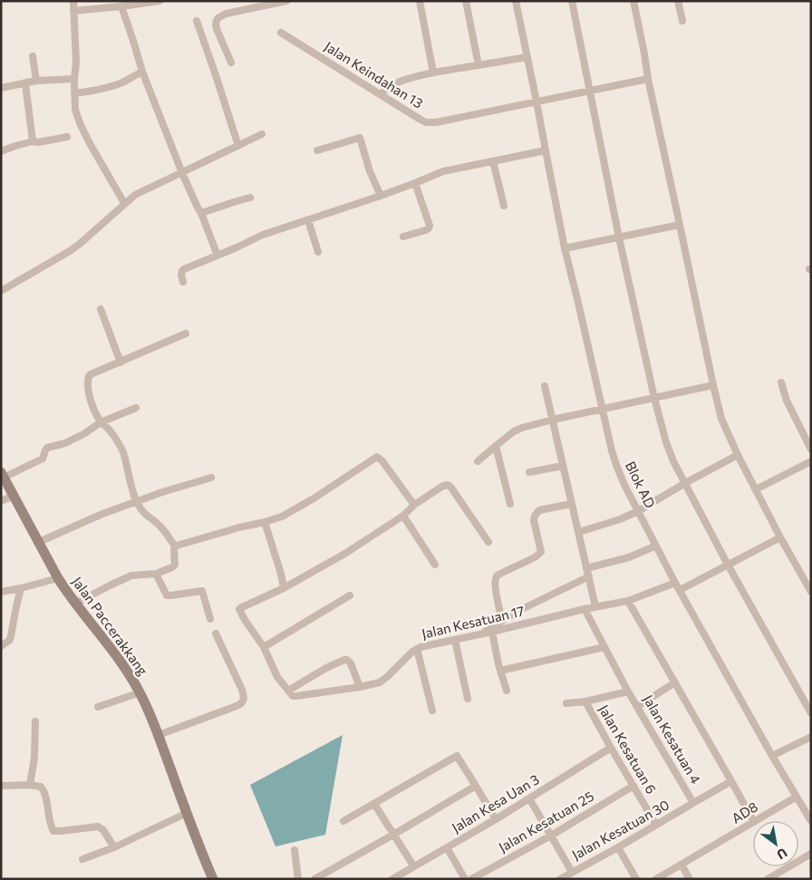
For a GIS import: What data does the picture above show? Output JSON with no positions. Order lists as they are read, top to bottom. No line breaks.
{"streets":{"main road":["Jalan Paccerakkang"],"street":["Jalan Keindahan 13","Blok AD","Jalan Kesatuan 17","Jalan Kesatuan 4","Jalan Kesatuan 6","Jalan Kesa Uan 3","AD8","Jalan Kesatuan 25","Jalan Kesatuan 30"]},"crossings":[["Jalan Keindahan 13","Blok AD"],["Blok AD","Jalan Kesatuan 17"],["Blok AD","AD8"],["Jalan Kesatuan 17","Jalan Kesatuan 4"],["Jalan Kesatuan 4","Jalan Kesatuan 6"],["Jalan Kesatuan 4","Jalan Kesatuan 30"],["Jalan Kesatuan 6","Jalan Kesa Uan 3"],["Jalan Kesatuan 6","Jalan Kesatuan 25"],["Jalan Kesatuan 6","Jalan Kesatuan 30"]],"north":"bottom right"}
